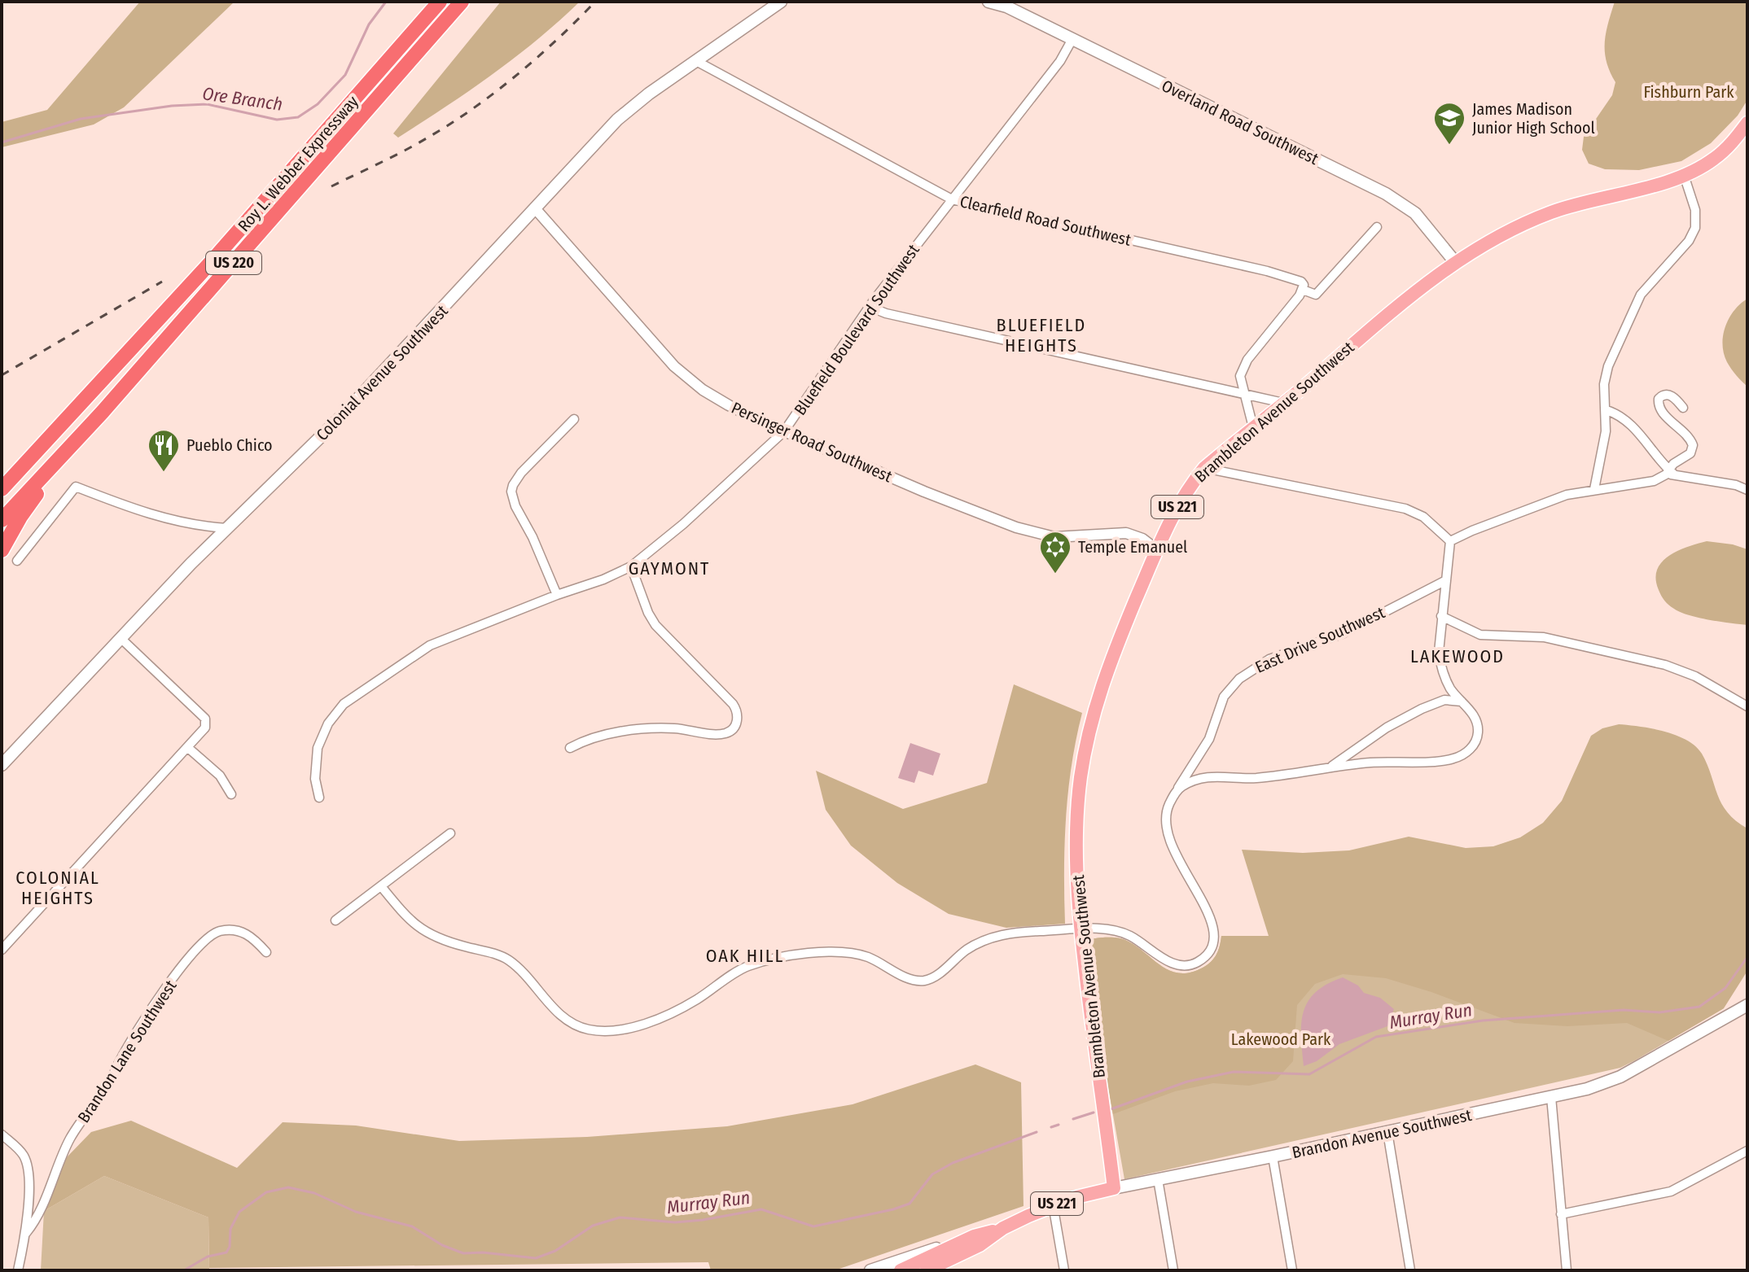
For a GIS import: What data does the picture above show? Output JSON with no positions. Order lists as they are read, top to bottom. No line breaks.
{"streets":{"highway":["Roy L. Webber Expressway","US 220"],"main road":["Overland Road Southwest","Colonial Avenue Southwest","Brambleton Avenue Southwest","US 221","Brandon Avenue Southwest"],"street":["Clearfield Road Southwest","Bluefield Boulevard Southwest","Persinger Road Southwest","East Drive Southwest","Brandon Lane Southwest"]},"crossings":[["Overland Road Southwest","Bluefield Boulevard Southwest"],["Overland Road Southwest","Brambleton Avenue Southwest"],["Clearfield Road Southwest","Bluefield Boulevard Southwest"],["Clearfield Road Southwest","Colonial Avenue Southwest"],["Bluefield Boulevard Southwest","Persinger Road Southwest"],["Colonial Avenue Southwest","Persinger Road Southwest"],["Brambleton Avenue Southwest","Persinger Road Southwest"],["Brambleton Avenue Southwest","East Drive Southwest"],["Brambleton Avenue Southwest","Brandon Avenue Southwest"]],"districts":["BLUEFIELD HEIGHTS","GAYMONT","LAKEWOOD","COLONIAL HEIGHTS","OAK HILL"],"water":["Ore Branch","Murray Run"],"parks":["Fishburn Park","Lakewood Park"],"places":{"school or university":["James Madison Junior High School"],"restaurant":["Pueblo Chico"],"synagogue":["Temple Emanuel"]}}
